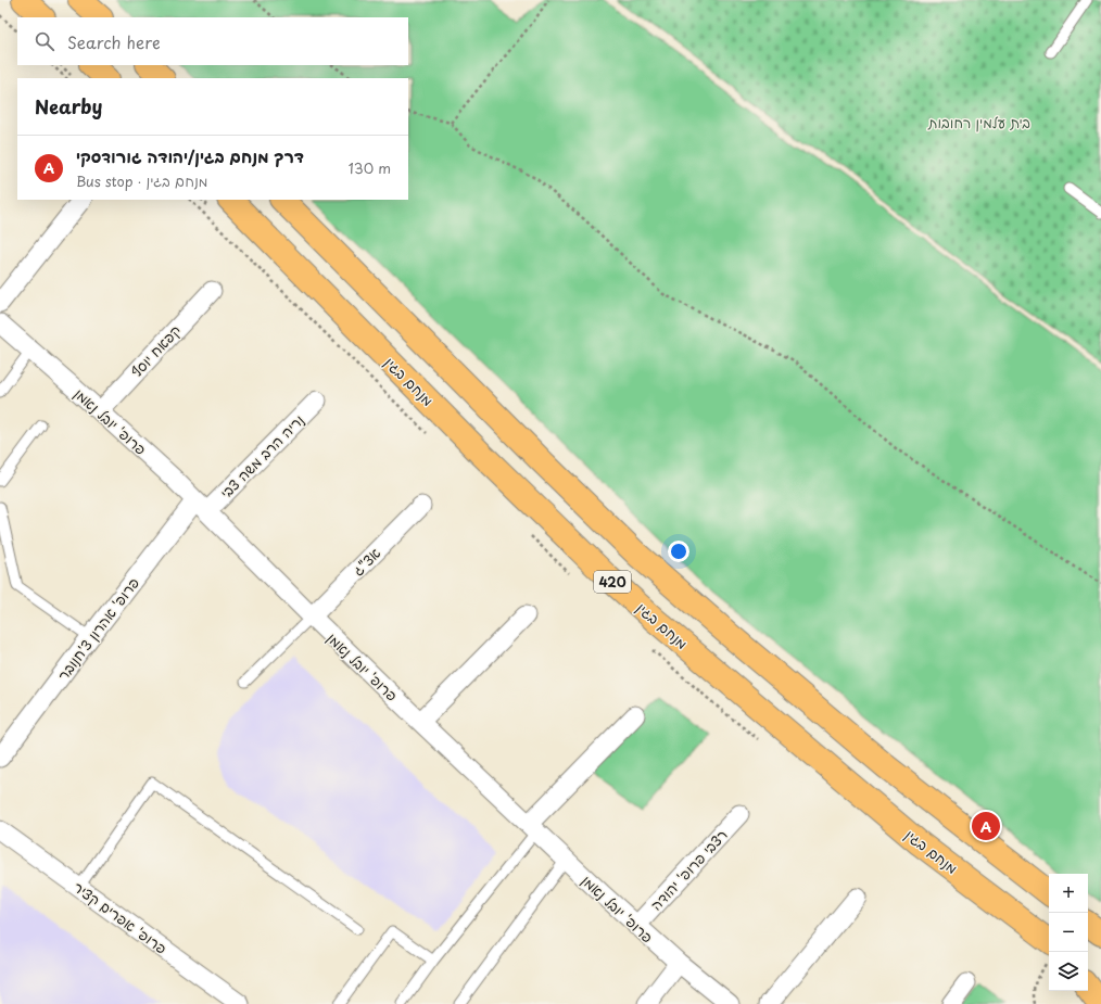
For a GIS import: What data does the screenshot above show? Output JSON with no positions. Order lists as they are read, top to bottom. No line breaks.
{"streets":{"main road":["מנחם בגין","420"],"street":["קפאח יוסף","פרופ' יובל נאמן","נריה הרב משה צבי","אצ\"ג","פרופ' אהרון צ'חנובר","רצבי פרופ' יהודה","פרופ' אפרים קציר"]},"crossings":[["קפאח יוסף","פרופ' יובל נאמן"],["פרופ' יובל נאמן","נריה הרב משה צבי"],["פרופ' יובל נאמן","אצ\"ג"],["פרופ' יובל נאמן","פרופ' אהרון צ'חנובר"],["פרופ' יובל נאמן","רצבי פרופ' יהודה"],["נריה הרב משה צבי","פרופ' אהרון צ'חנובר"]],"parks":["בית עלמין רחובות"],"page":{"search":"Search here","heading":"Nearby","list":[{"mark":"A","name":"דרך מנחם בגין/יהודה גורודסקי","note":"Bus stop · מנחם בגין","value":"130 m"}],"pins":"A","map_buttons":["+","−"]}}
